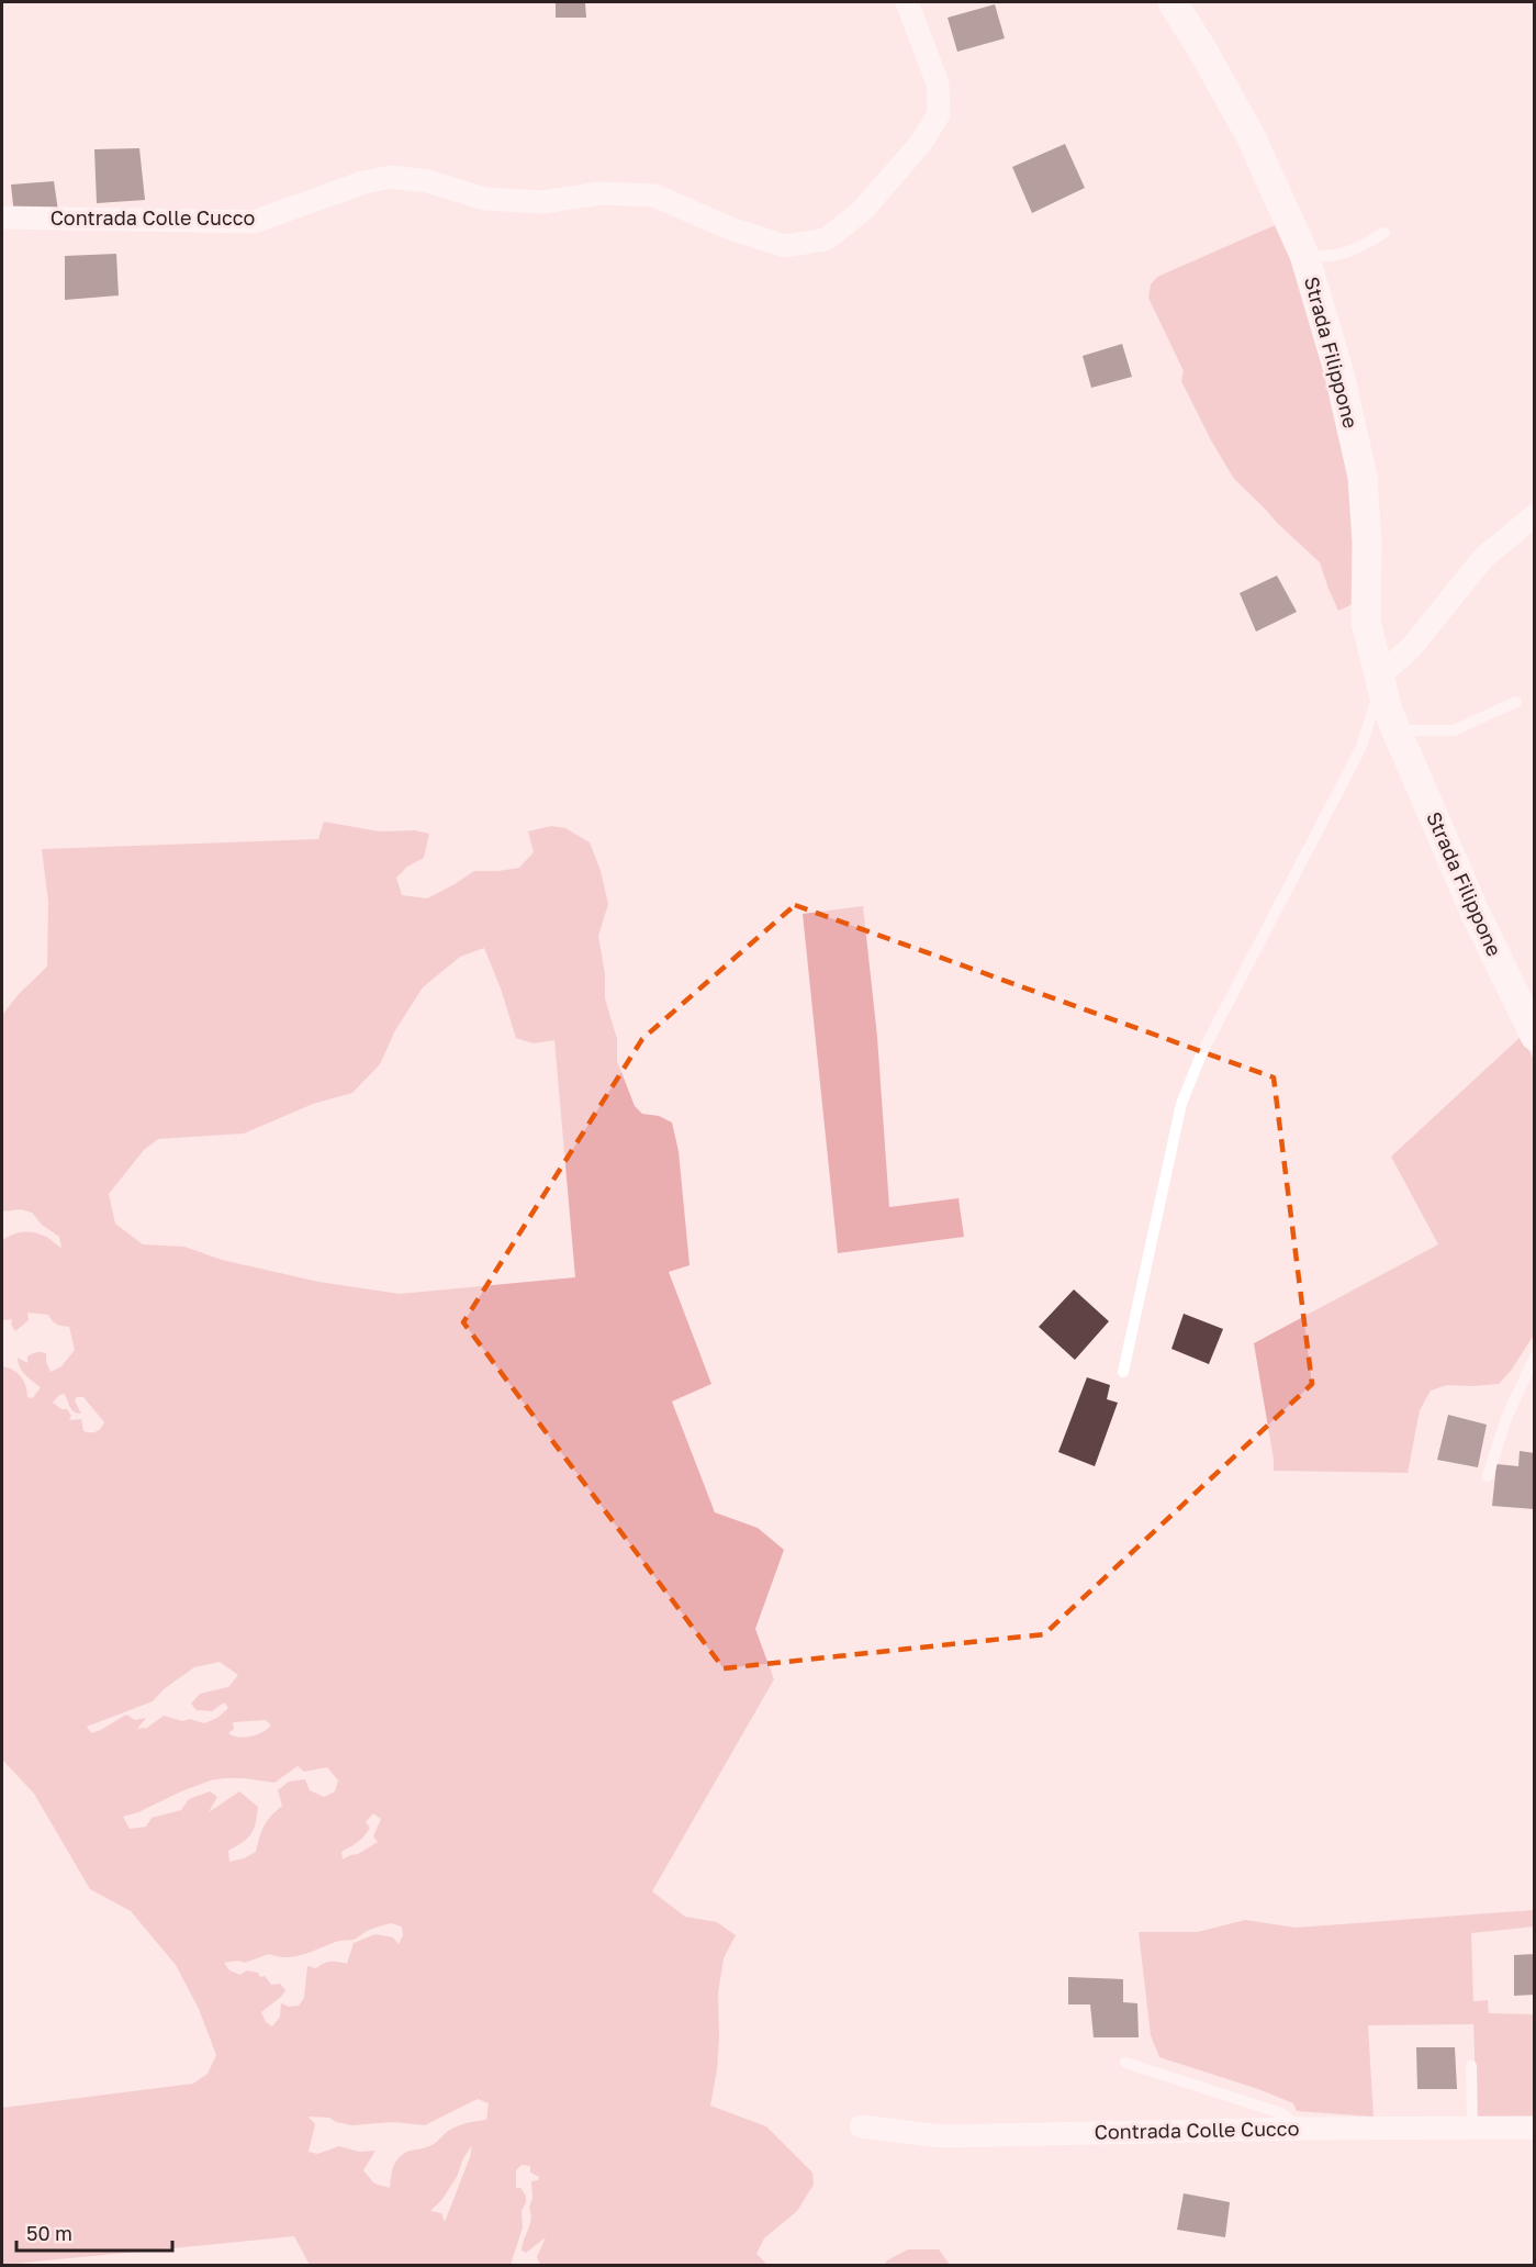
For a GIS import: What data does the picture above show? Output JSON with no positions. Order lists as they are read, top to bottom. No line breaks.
{"streets":{"street":["Contrada Colle Cucco","Strada Filippone"]},"scale_bar":"50 m"}
